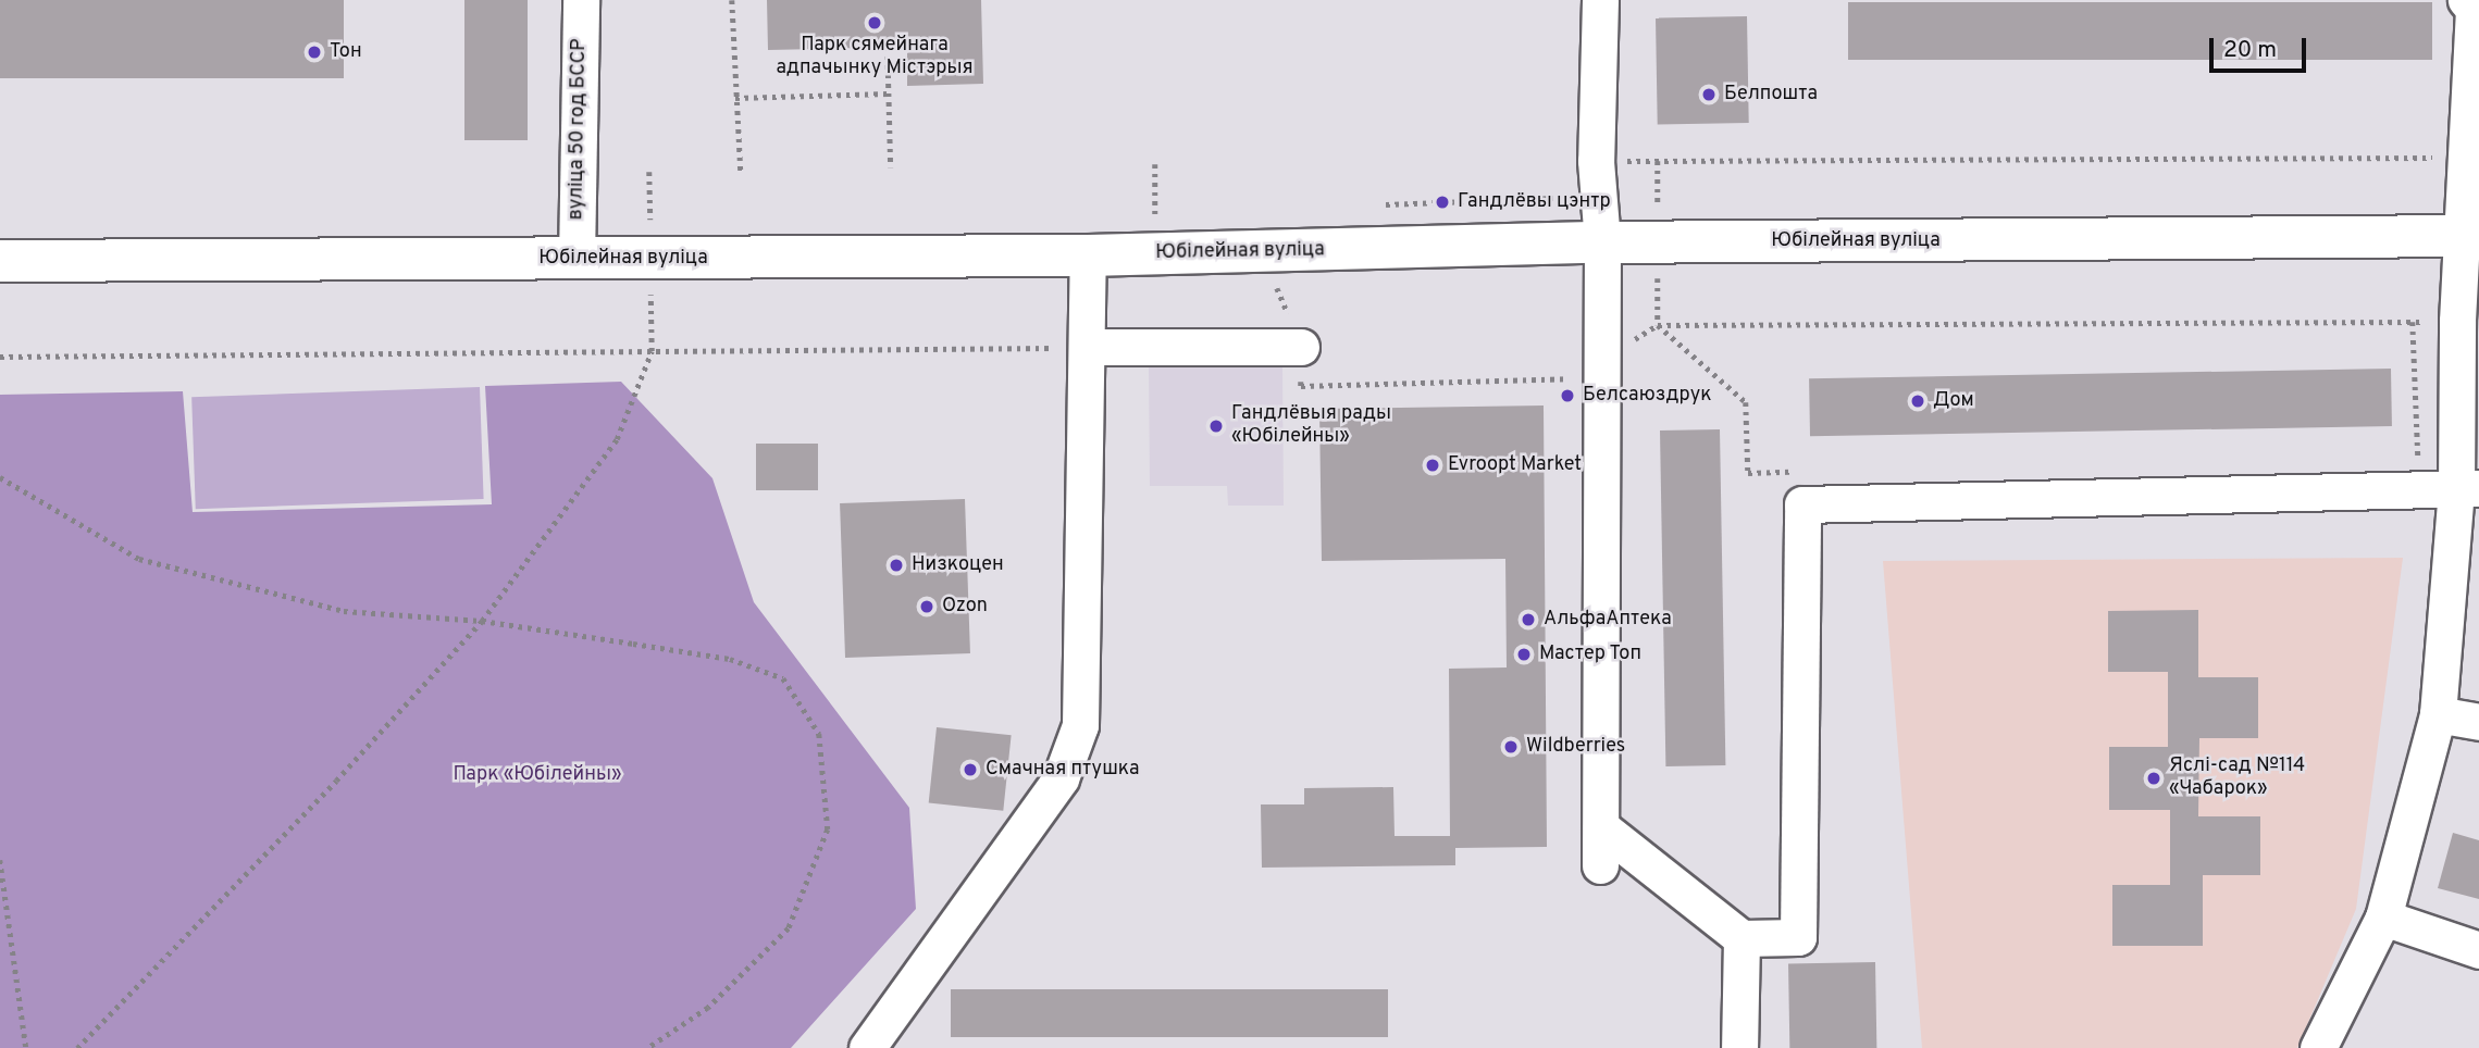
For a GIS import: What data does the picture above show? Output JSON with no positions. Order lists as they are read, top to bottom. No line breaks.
{"streets":{"main road":["Юбілейная вуліца"],"street":["вуліца 50 год БССР"]},"crossings":[["вуліца 50 год БССР","Юбілейная вуліца"]],"parks":["Парк «Юбілейны»"],"places":["Парк сямейнага адпачынку Містэрыя","Тон","Белпошта","Гандлёвы цэнтр","Белсаюздрук","Дом","Гандлёвыя рады «Юбілейны»","Evroopt Market","Низкоцен","Ozon","АльфаАптека","Мастер Топ","Wildberries","Смачная птушка","Яслі-сад №114 «Чабарок»"],"scale_bar":"20 m"}
